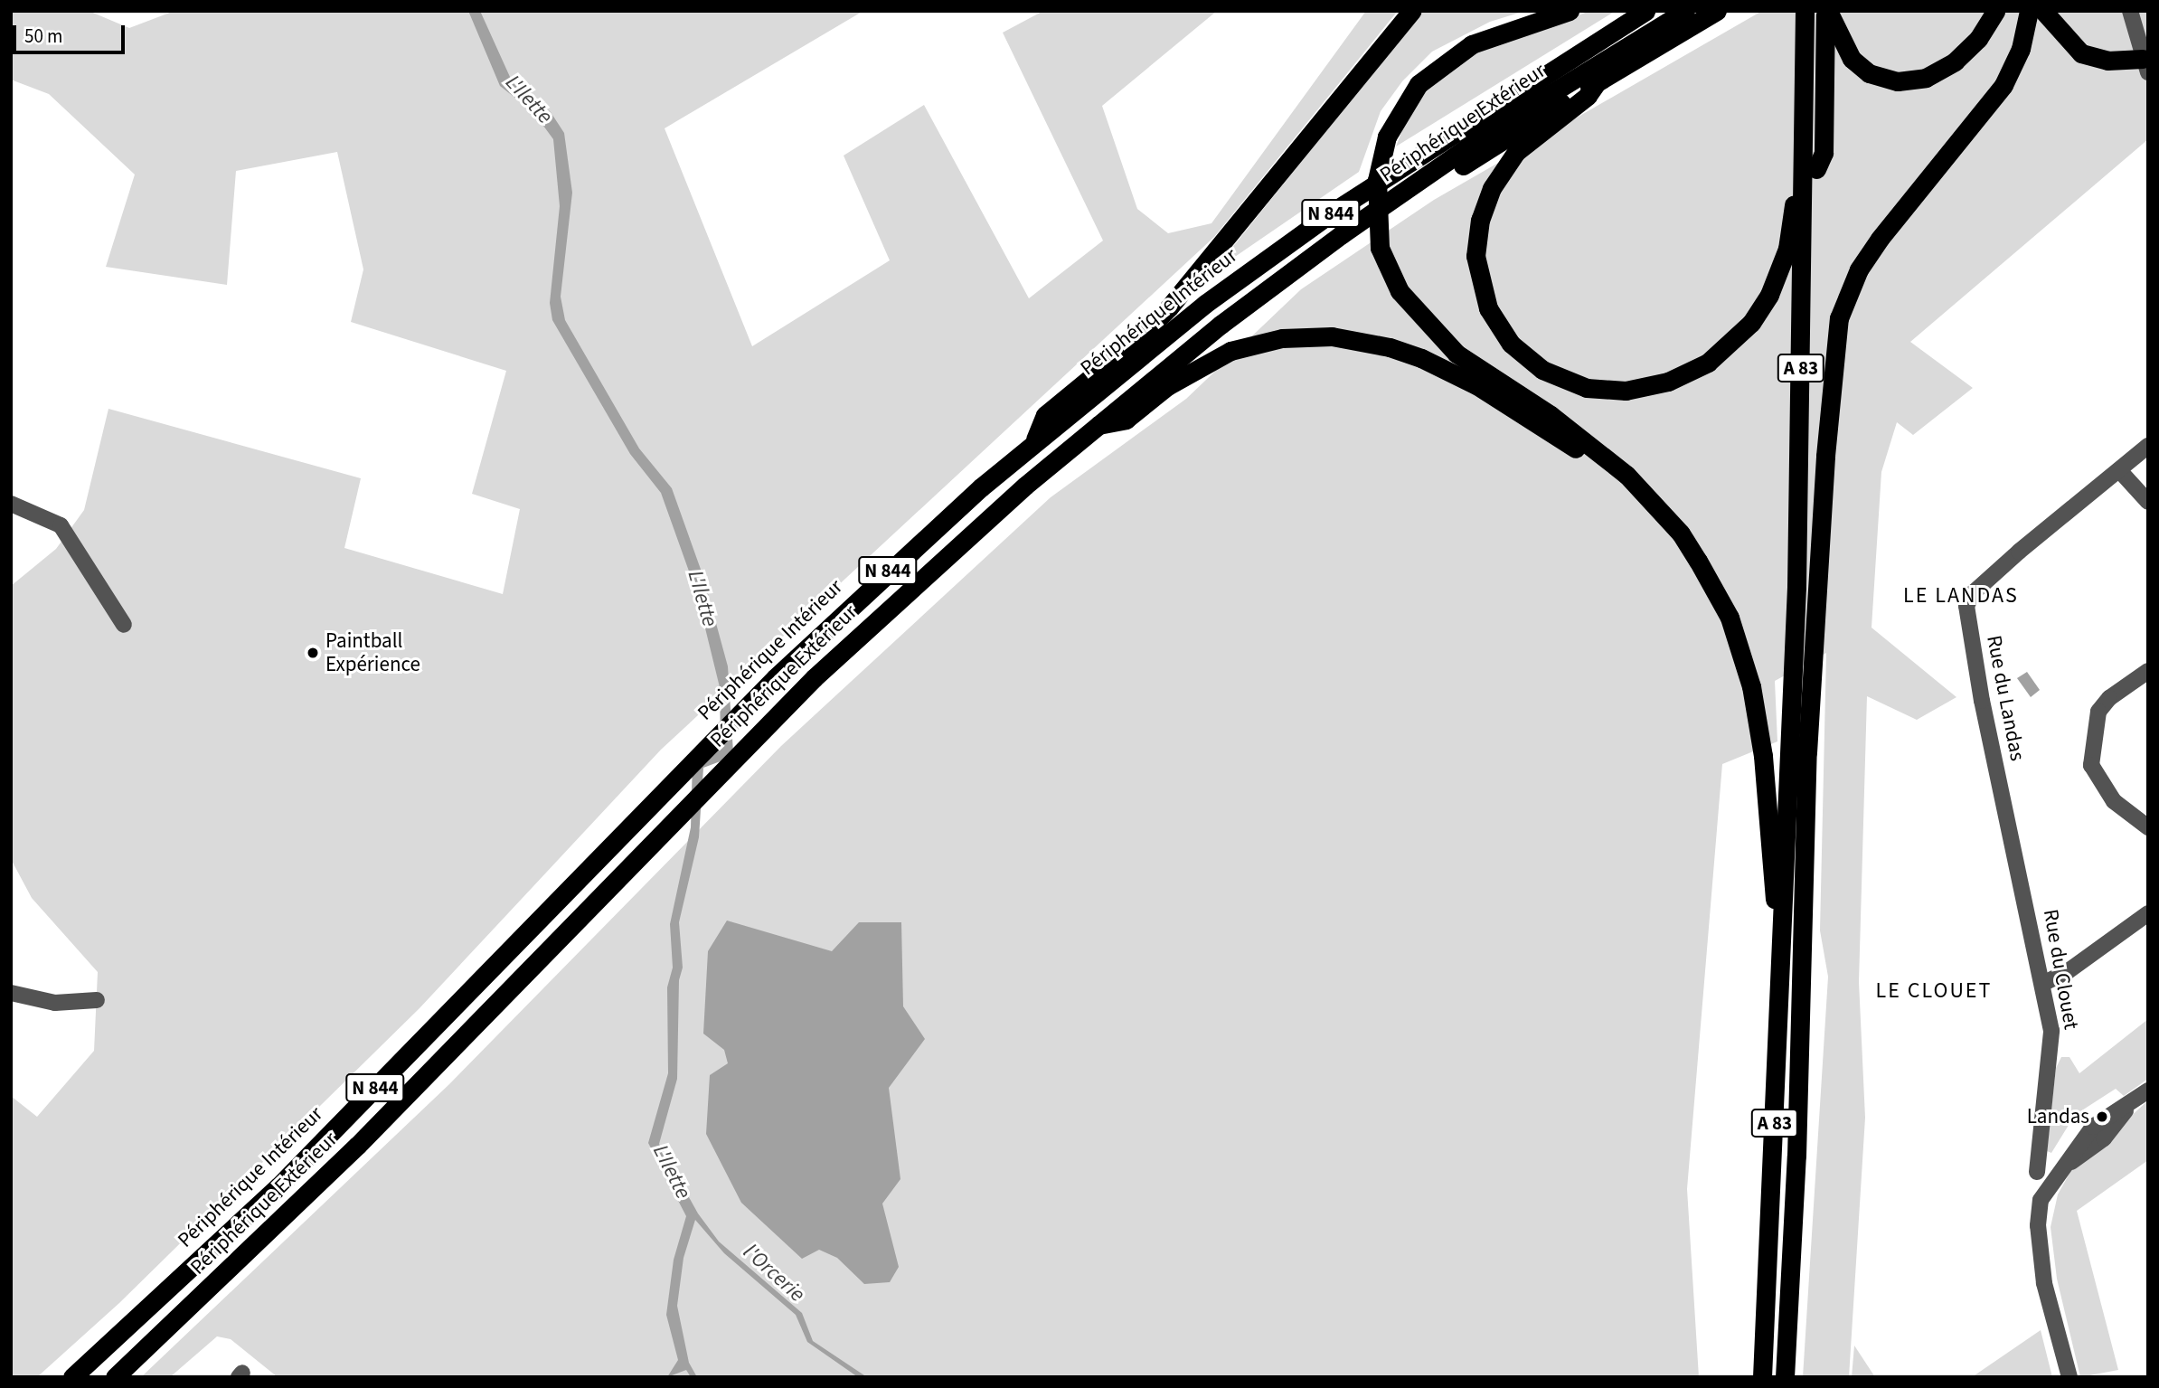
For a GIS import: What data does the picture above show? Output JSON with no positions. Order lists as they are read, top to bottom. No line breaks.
{"streets":{"highway":["Périphérique Extérieur","N 844","Périphérique Intérieur","A 83"],"street":["Rue du Landas","Rue du Clouet"]},"crossings":[["Rue du Landas","Rue du Clouet"]],"districts":["LE LANDAS","LE CLOUET"],"water":["L'Ilette","l'Orcerie"],"places":["Paintball Expérience","Landas"],"scale_bar":"50 m"}
